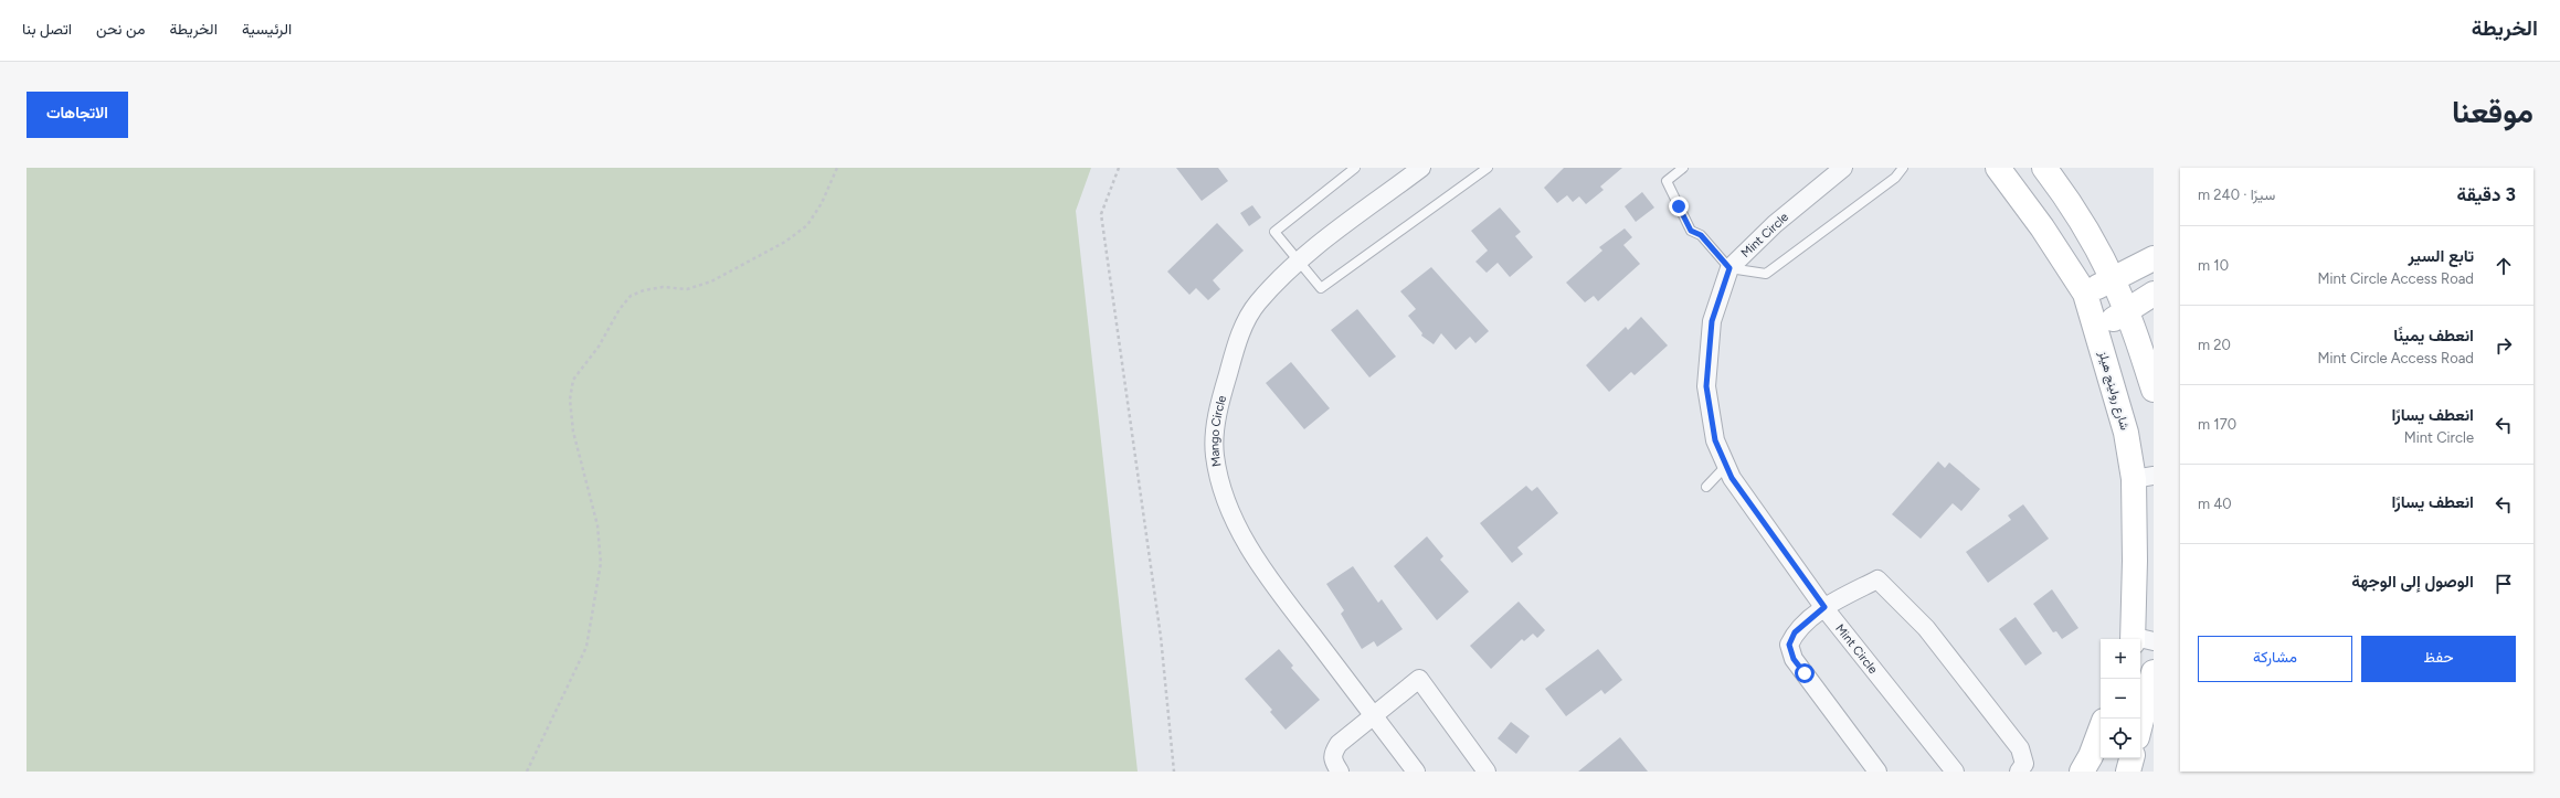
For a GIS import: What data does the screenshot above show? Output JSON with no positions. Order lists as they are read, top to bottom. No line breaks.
{"streets":{"main road":["شارع رولينج هيلز"],"street":["Mint Circle","Mango Circle"]},"page":{"header":"الخريطة","nav":["الرئيسية","الخريطة","من نحن","اتصل بنا"],"title":"موقعنا","buttons":["الاتجاهات",["حفظ","مشاركة"]],"heading":["3 دقيقة","سيرًا · 240 m"],"list":[["تابع السير","Mint Circle Access Road","10 m"],["انعطف يمينًا","Mint Circle Access Road","20 m"],["انعطف يسارًا","Mint Circle","170 m"],["انعطف يسارًا","40 m"],"الوصول إلى الوجهة"],"map_buttons":["+","−"]}}
